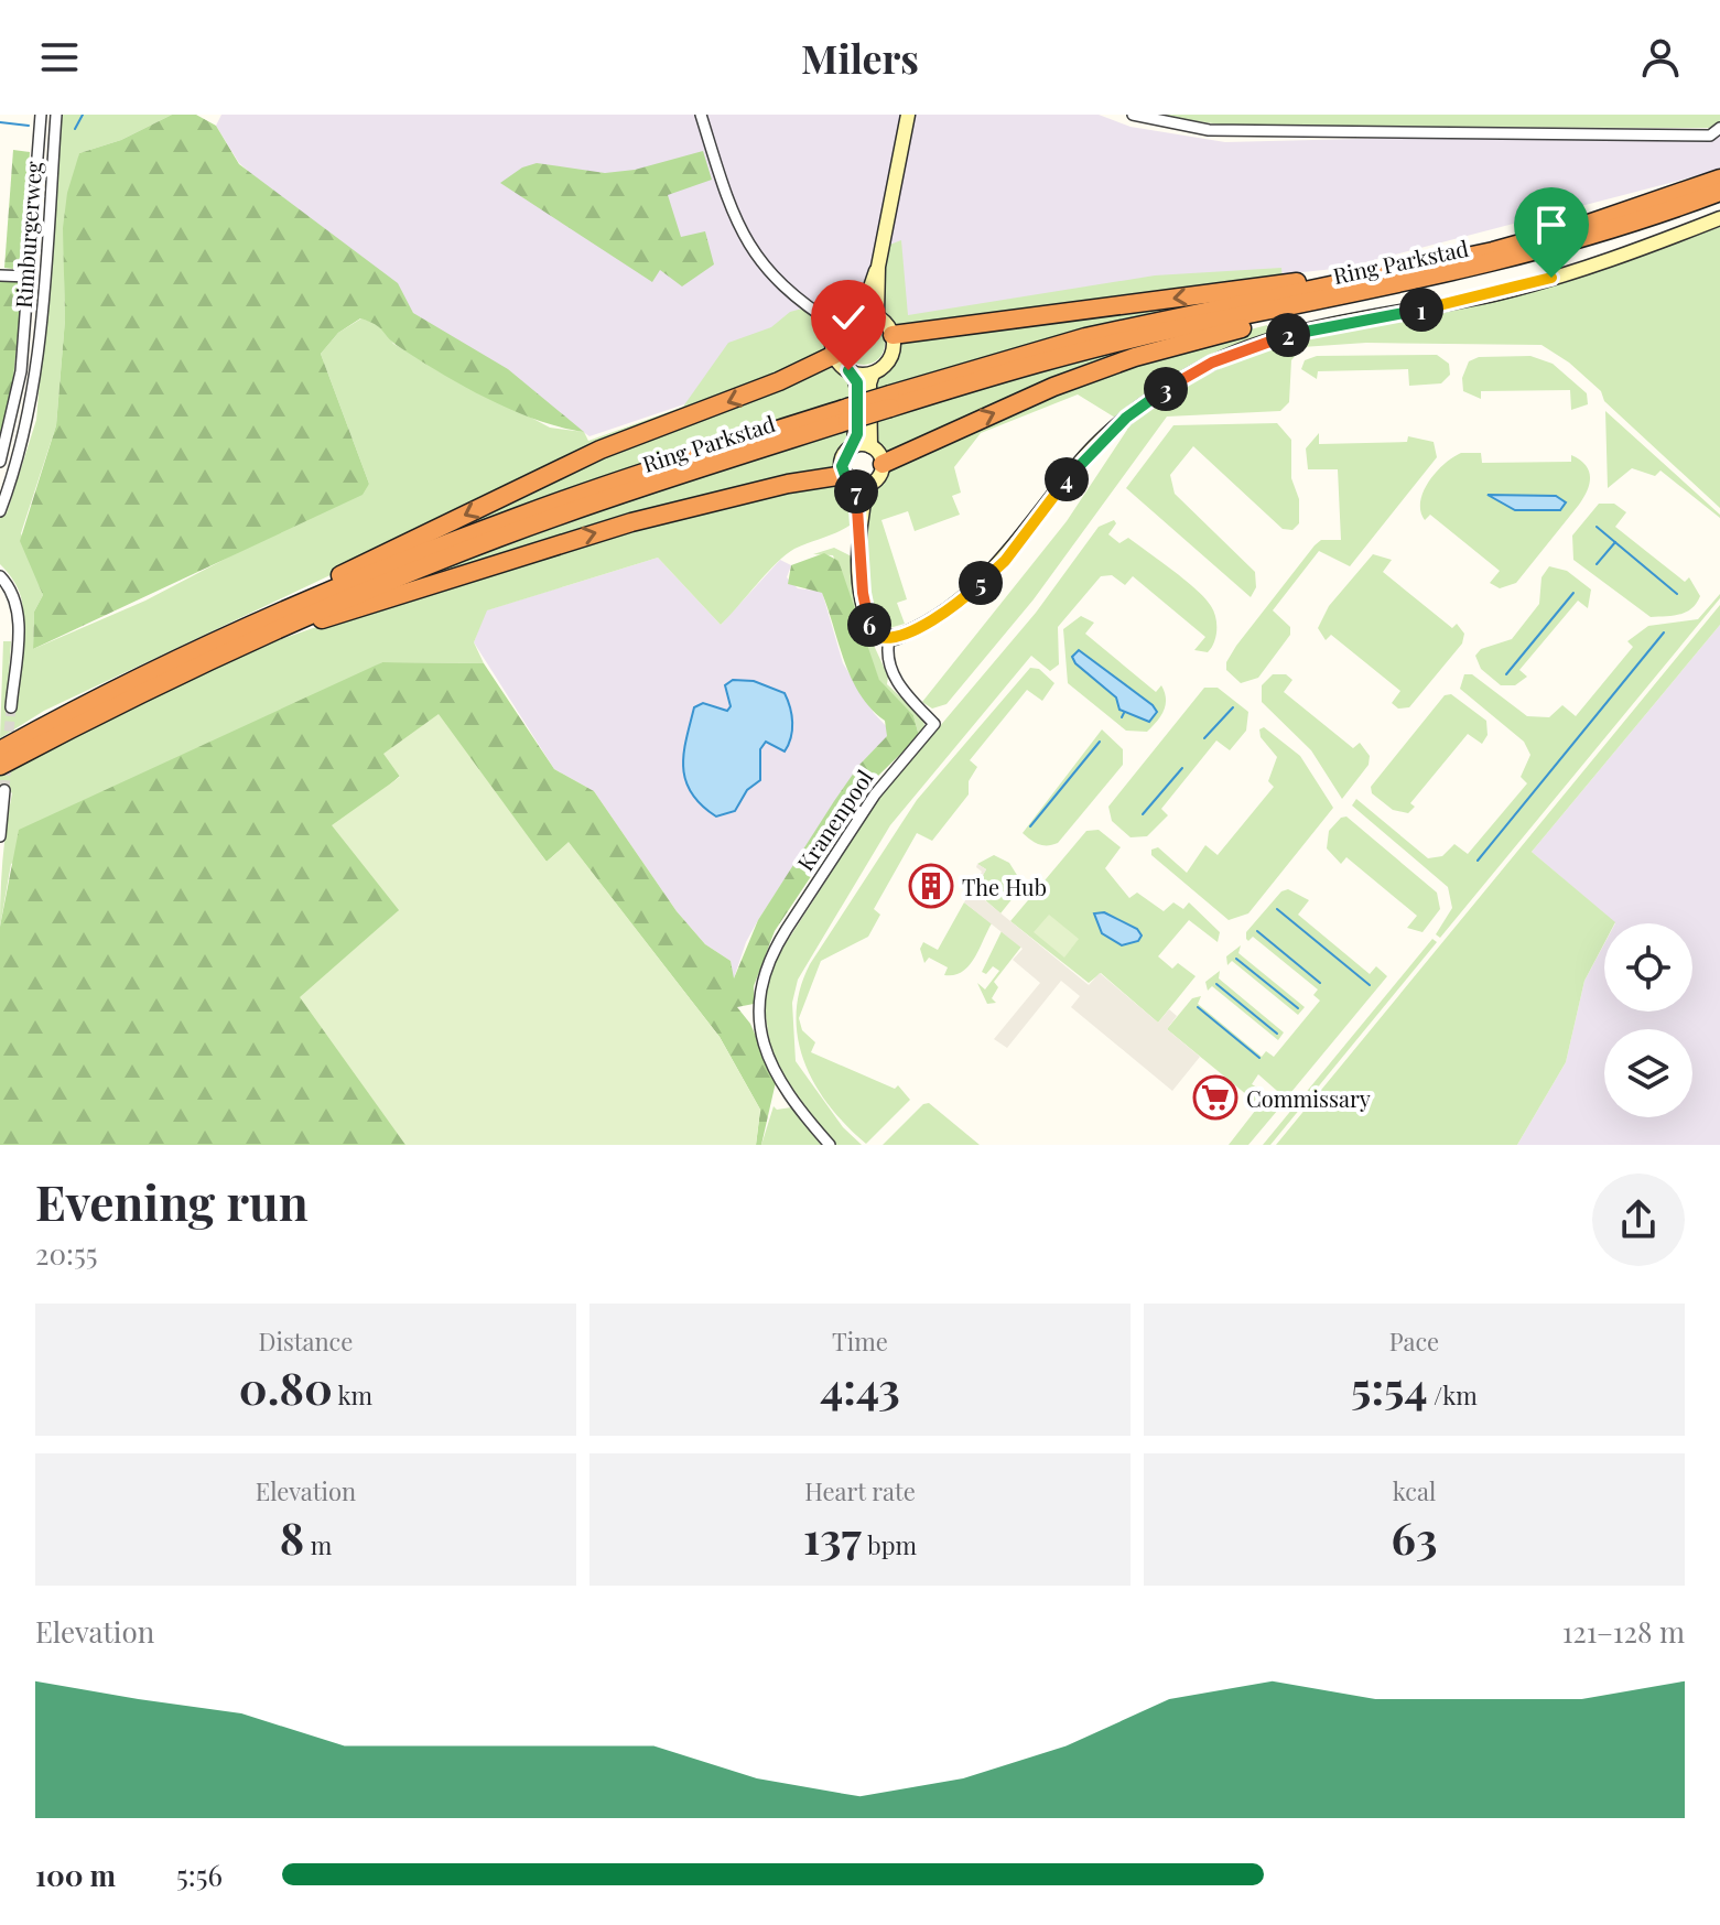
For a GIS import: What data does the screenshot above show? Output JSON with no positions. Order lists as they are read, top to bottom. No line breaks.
{"streets":{"highway":["Ring Parkstad"],"street":["Rimburgerweg","Kranenpool"]},"places":{"building":["The Hub"],"supermarket":["Commissary"]},"page":{"header":"Milers","pins":["1","2","3","4","7","5","6"],"heading":["Evening run","20:55"],"stats":[["Distance","0.80 km"],["Time","4:43"],["Pace","5:54 /km"],["Elevation","8 m"],["Heart rate","137 bpm"],["kcal","63"]],"chart":["Elevation","121–128 m"],"list":[{"name":"100 m","note":"5:56"}]}}
